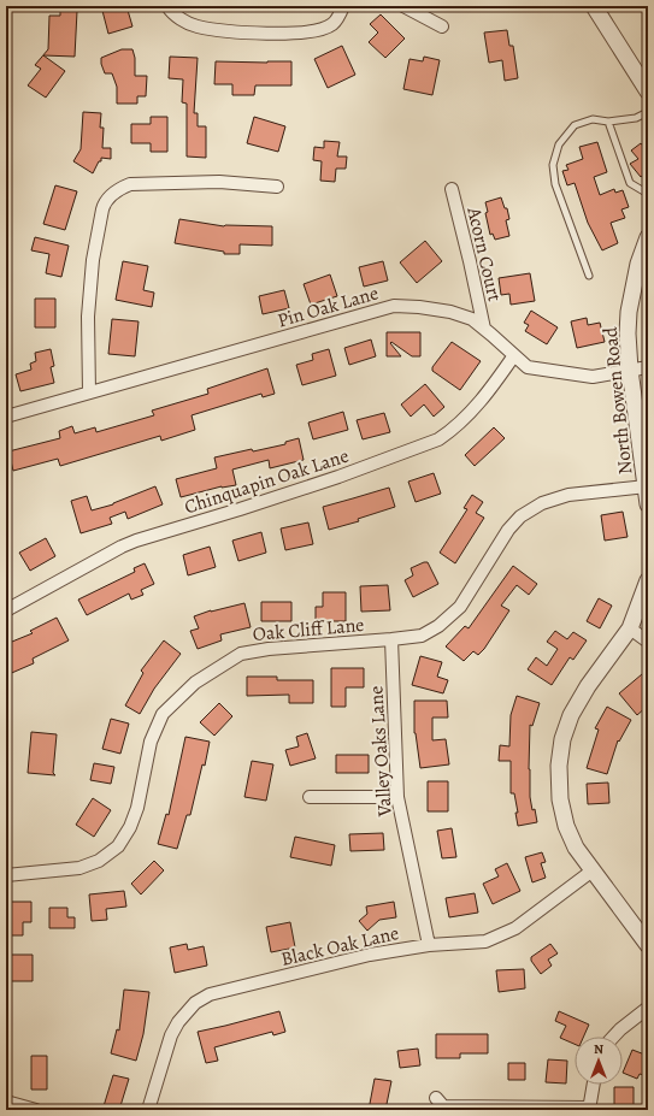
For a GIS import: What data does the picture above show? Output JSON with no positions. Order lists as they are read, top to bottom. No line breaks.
{"streets":{"street":["Acorn Court","Pin Oak Lane","North Bowen Road","Chinquapin Oak Lane","Oak Cliff Lane","Valley Oaks Lane","Black Oak Lane"]},"crossings":[["Acorn Court","Pin Oak Lane"],["Pin Oak Lane","North Bowen Road"],["Pin Oak Lane","Chinquapin Oak Lane"],["North Bowen Road","Oak Cliff Lane"],["Oak Cliff Lane","Valley Oaks Lane"],["Valley Oaks Lane","Black Oak Lane"]],"north":"top"}
